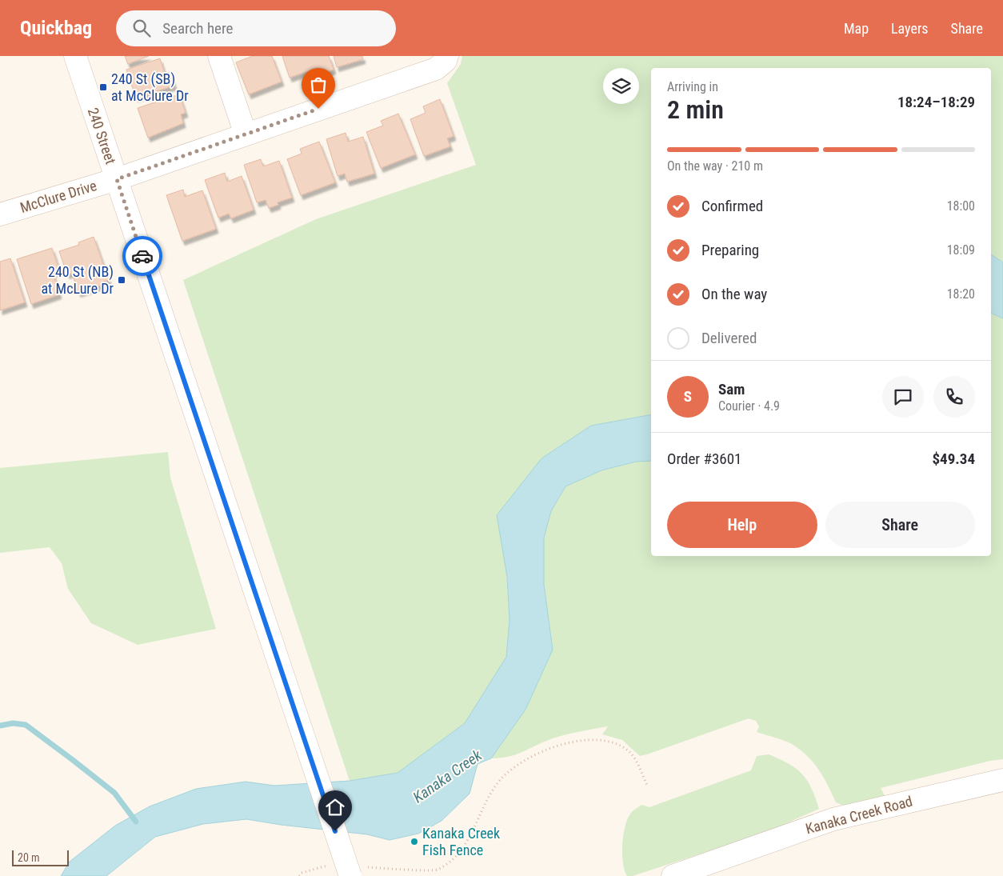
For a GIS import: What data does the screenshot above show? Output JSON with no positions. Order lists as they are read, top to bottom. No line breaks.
{"streets":{"street":["240 Street","McClure Drive","Kanaka Creek Road"]},"crossings":[["240 Street","McClure Drive"]],"water":["Kanaka Creek"],"places":{"transit":["240 St (SB) at McClure Dr","240 St (NB) at McLure Dr"],"other":["Kanaka Creek Fish Fence"]},"scale_bar":"20 m","page":{"header":"Quickbag","search":"Search here","nav":["Map","Layers","Share"],"heading":["2 min","Arriving in","18:24–18:29"],"panel":["Sam","Courier · 4.9","Order #3601","$49.34"],"bar":"On the way · 210 m","list":[["Confirmed","18:00"],["Preparing","18:09"],["On the way","18:20"],"Delivered"],"round":"S","buttons":["Help","Share"],"scale":"20 m"}}
